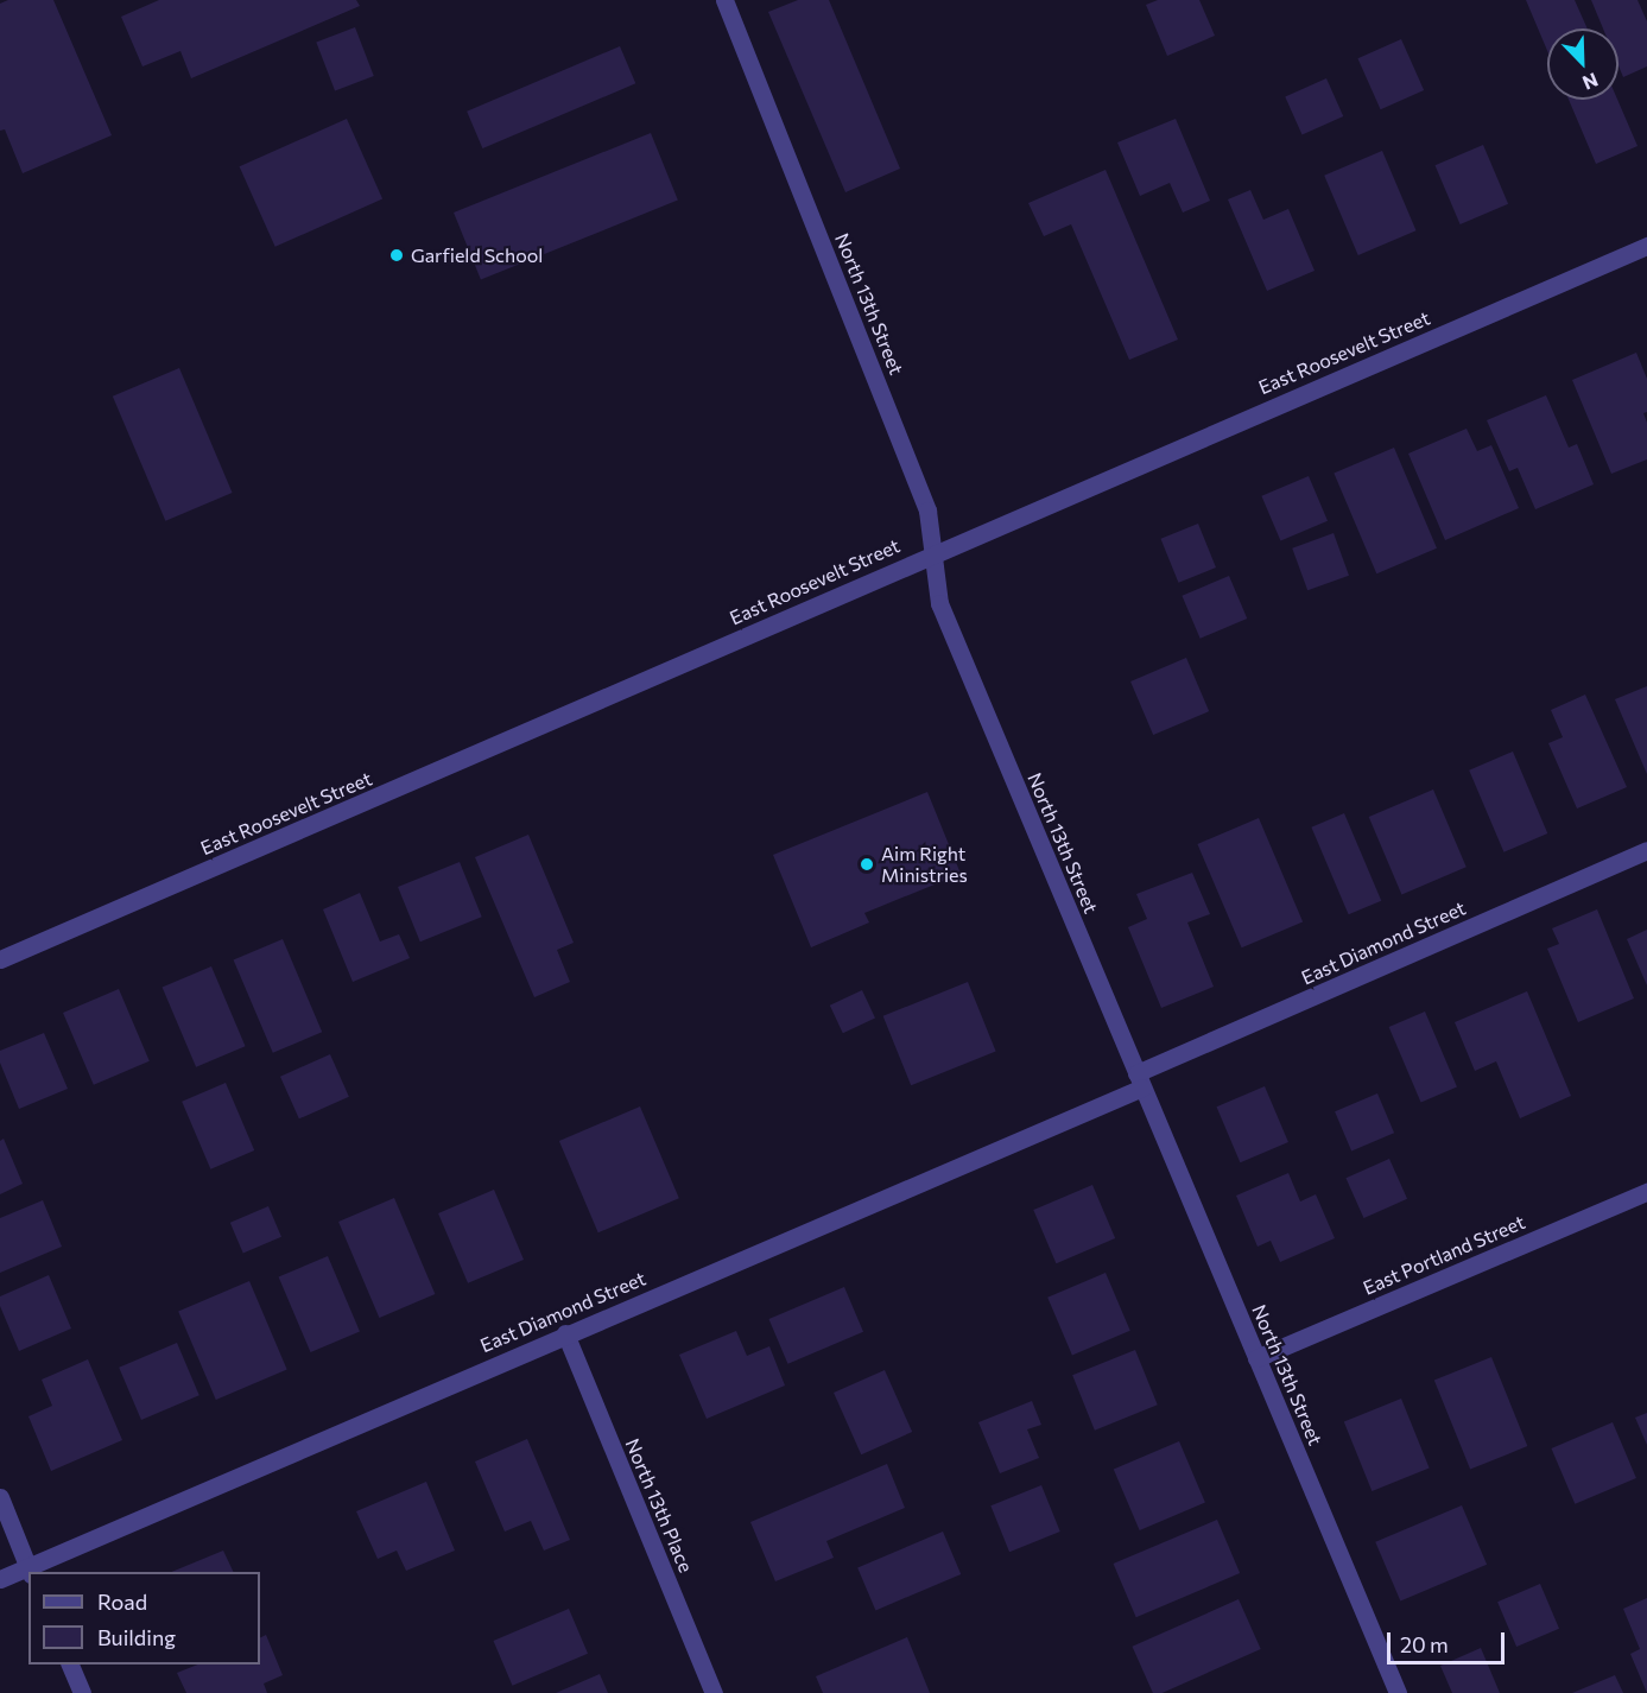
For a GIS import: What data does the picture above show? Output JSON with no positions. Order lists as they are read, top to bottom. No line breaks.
{"streets":{"street":["North 13th Street","East Roosevelt Street","East Diamond Street","East Portland Street","North 13th Place"]},"crossings":[["North 13th Street","East Roosevelt Street"],["North 13th Street","East Diamond Street"],["North 13th Street","East Portland Street"],["East Diamond Street","North 13th Place"]],"places":["Garfield School","Aim Right Ministries"],"legend":["Road","Building"],"scale_bar":"20 m","north":"bottom right"}
